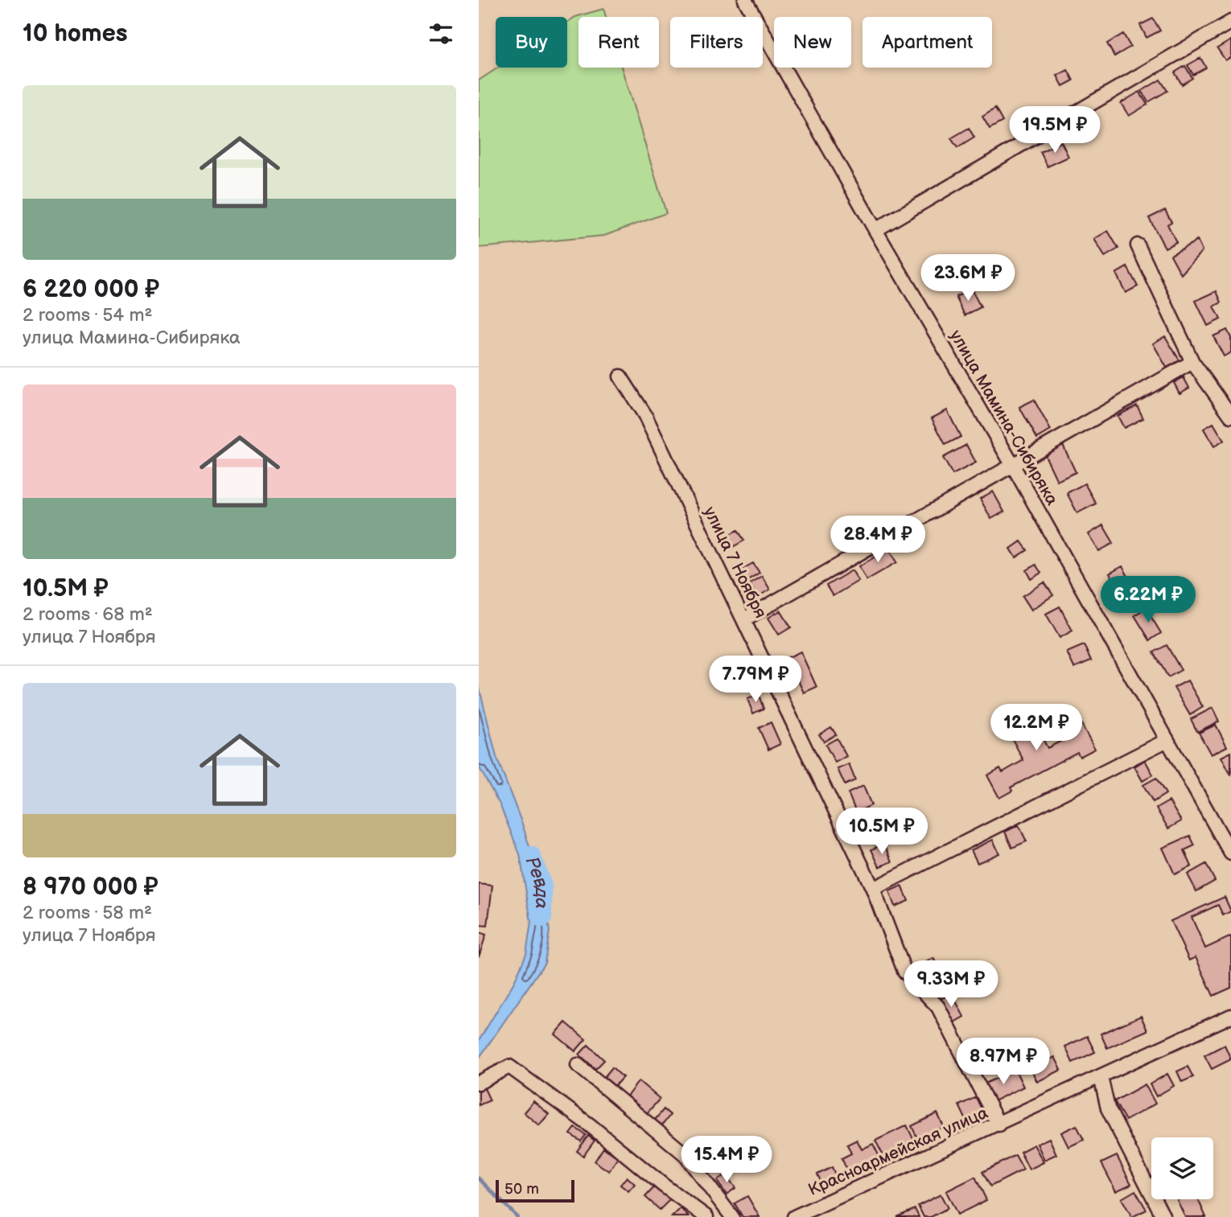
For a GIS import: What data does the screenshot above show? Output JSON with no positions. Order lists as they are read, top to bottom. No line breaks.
{"streets":{"street":["улица Мамина-Сибиряка","улица 7 Ноября","Красноармейская улица"]},"crossings":[["улица 7 Ноября","Красноармейская улица"]],"water":["Ревда"],"scale_bar":"50 m","page":{"heading":"10 homes","chip":["Buy","Rent","Filters","New","Apartment"],"list":[{"name":"6 220 000 ₽","note":"2 rooms · 54 m² · улица Мамина-Сибиряка"},{"name":"10.5M ₽","note":"2 rooms · 68 m² · улица 7 Ноября"},{"name":"8 970 000 ₽","note":"2 rooms · 58 m² · улица 7 Ноября"}],"price":["19.5M ₽","23.6M ₽","28.4M ₽","6.22M ₽","7.79M ₽","12.2M ₽","10.5M ₽","9.33M ₽","8.97M ₽","15.4M ₽"],"scale":"50 m"}}
